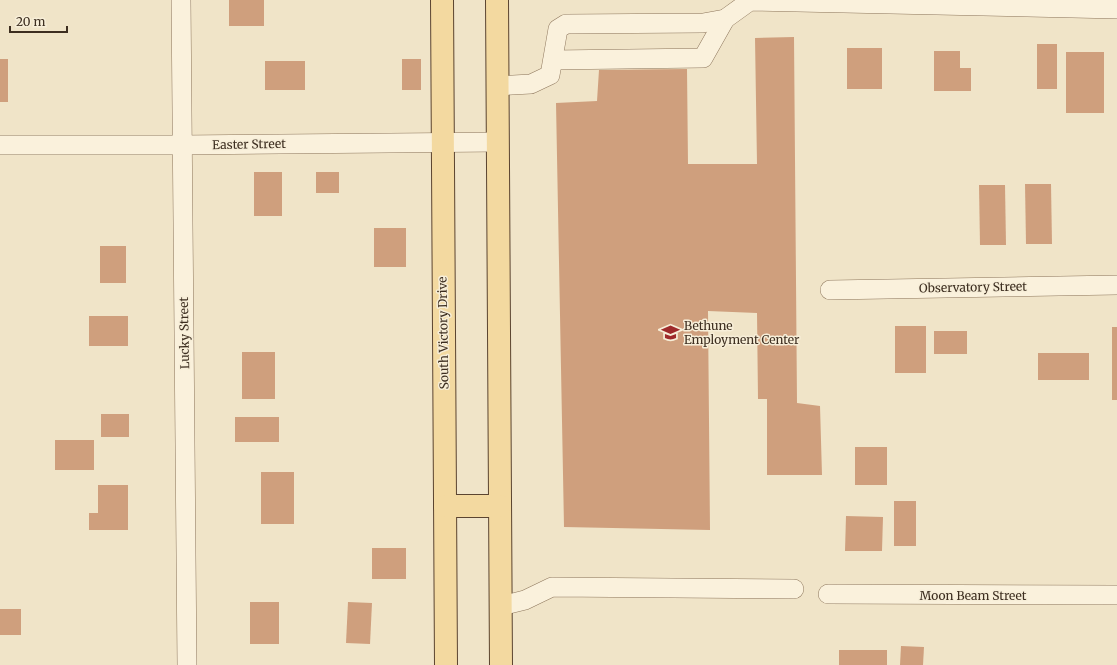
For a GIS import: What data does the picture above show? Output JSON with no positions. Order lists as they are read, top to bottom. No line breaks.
{"streets":{"main road":["South Victory Drive"],"street":["Easter Street","Observatory Street","Lucky Street","Moon Beam Street"]},"crossings":[["Easter Street","Lucky Street"],["Easter Street","South Victory Drive"]],"places":{"school or university":["Bethune Employment Center"]},"scale_bar":"20 m"}
